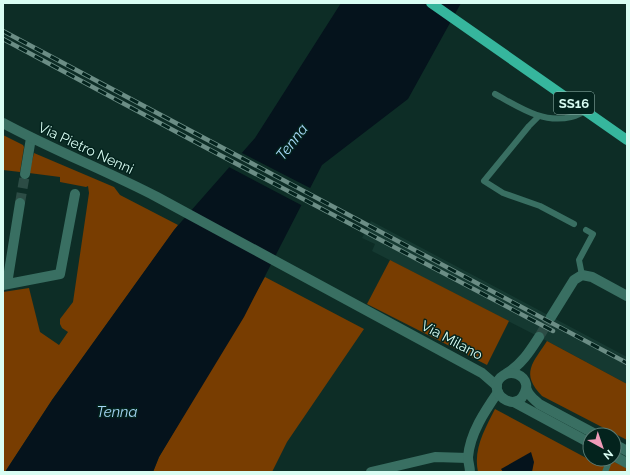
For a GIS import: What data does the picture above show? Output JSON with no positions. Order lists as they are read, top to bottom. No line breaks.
{"streets":{"main road":["SS16"],"street":["Via Pietro Nenni","Via Milano"]},"crossings":[["Via Pietro Nenni","Via Milano"]],"water":["Tenna"],"north":"bottom right"}
